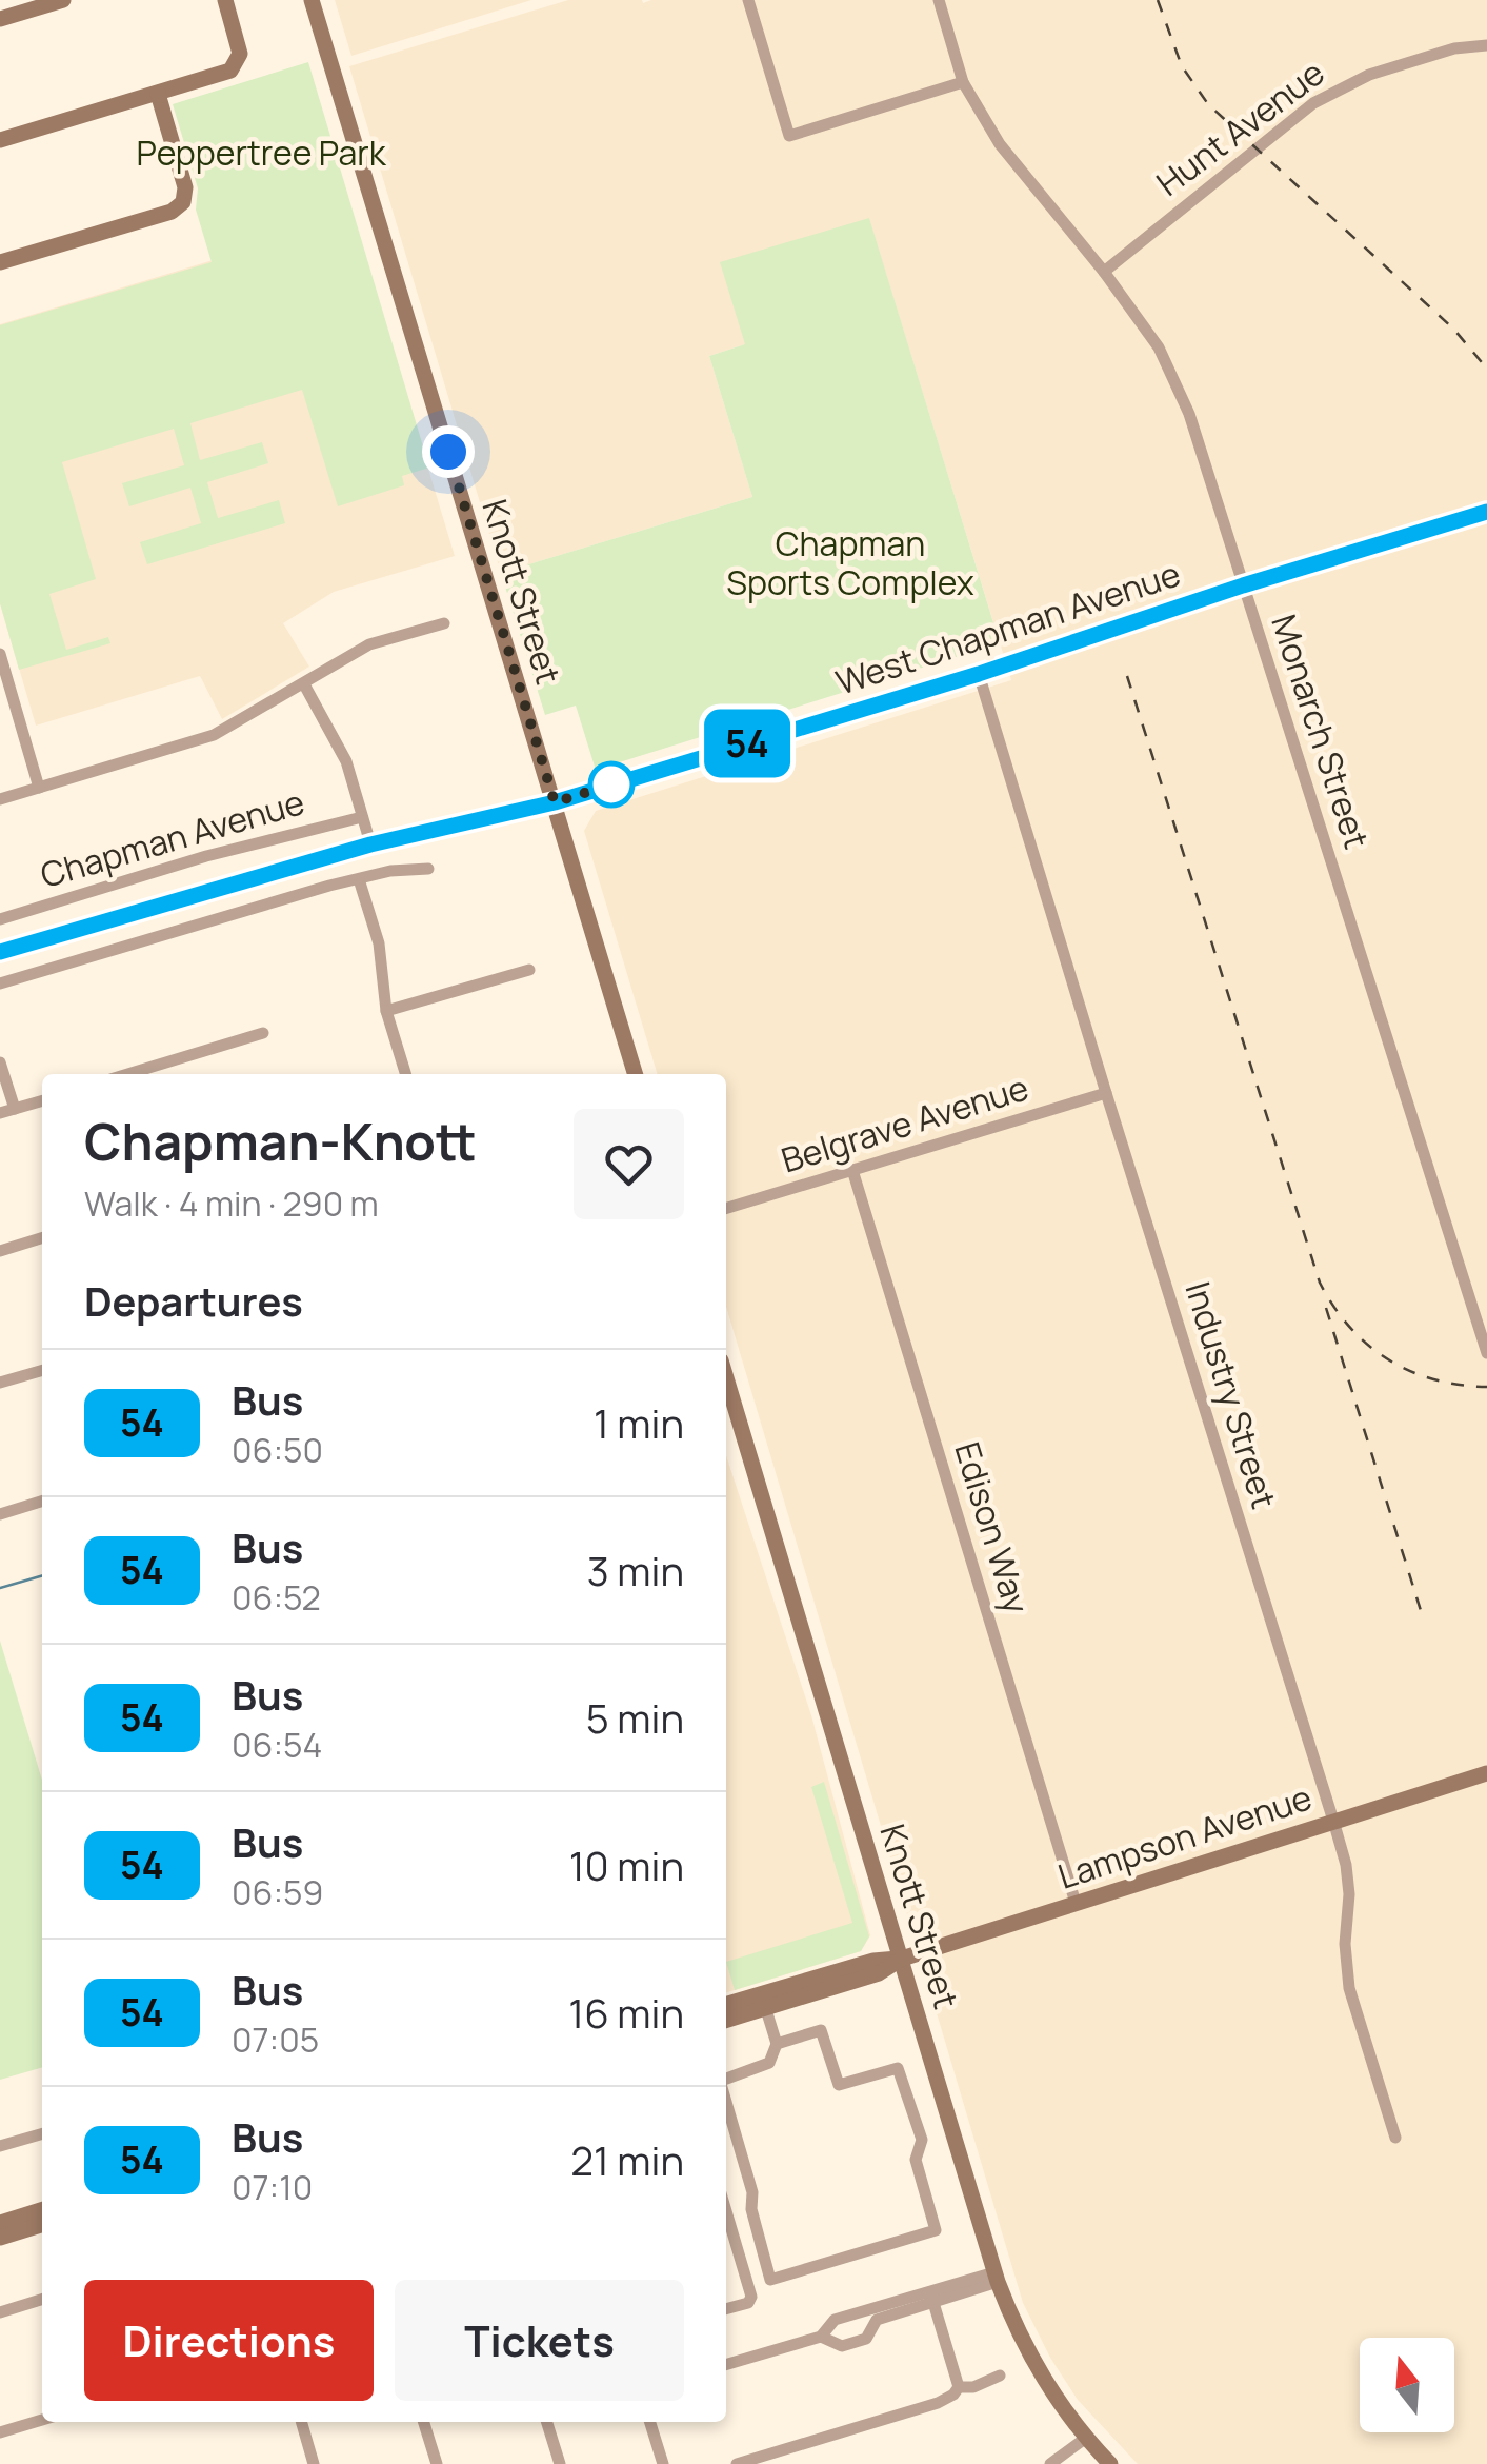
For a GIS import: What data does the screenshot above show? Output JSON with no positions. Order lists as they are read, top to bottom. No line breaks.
{"streets":{"main road":["Knott Street","West Chapman Avenue","Lampson Avenue"],"street":["Hunt Avenue","Monarch Street","Chapman Avenue","Belgrave Avenue","Industry Street","Edison Way"]},"crossings":[["Hunt Avenue","Monarch Street"],["Knott Street","West Chapman Avenue"],["Knott Street","Lampson Avenue"],["West Chapman Avenue","Monarch Street"],["West Chapman Avenue","Industry Street"],["Belgrave Avenue","Industry Street"],["Belgrave Avenue","Edison Way"],["Industry Street","Lampson Avenue"],["Edison Way","Lampson Avenue"]],"parks":["Peppertree Park","Chapman Sports Complex"],"lines":["bus line 54"],"north":"top","page":{"on_map":"54","heading":[["Chapman-Knott","Walk · 4 min · 290 m"],"Departures"],"list":[{"mark":"54","name":"Bus","note":"06:50","value":"1 min"},{"mark":"54","name":"Bus","note":"06:52","value":"3 min"},{"mark":"54","name":"Bus","note":"06:54","value":"5 min"},{"mark":"54","name":"Bus","note":"06:59","value":"10 min"},{"mark":"54","name":"Bus","note":"07:05","value":"16 min"},{"mark":"54","name":"Bus","note":"07:10","value":"21 min"}],"buttons":["Directions","Tickets"]}}
